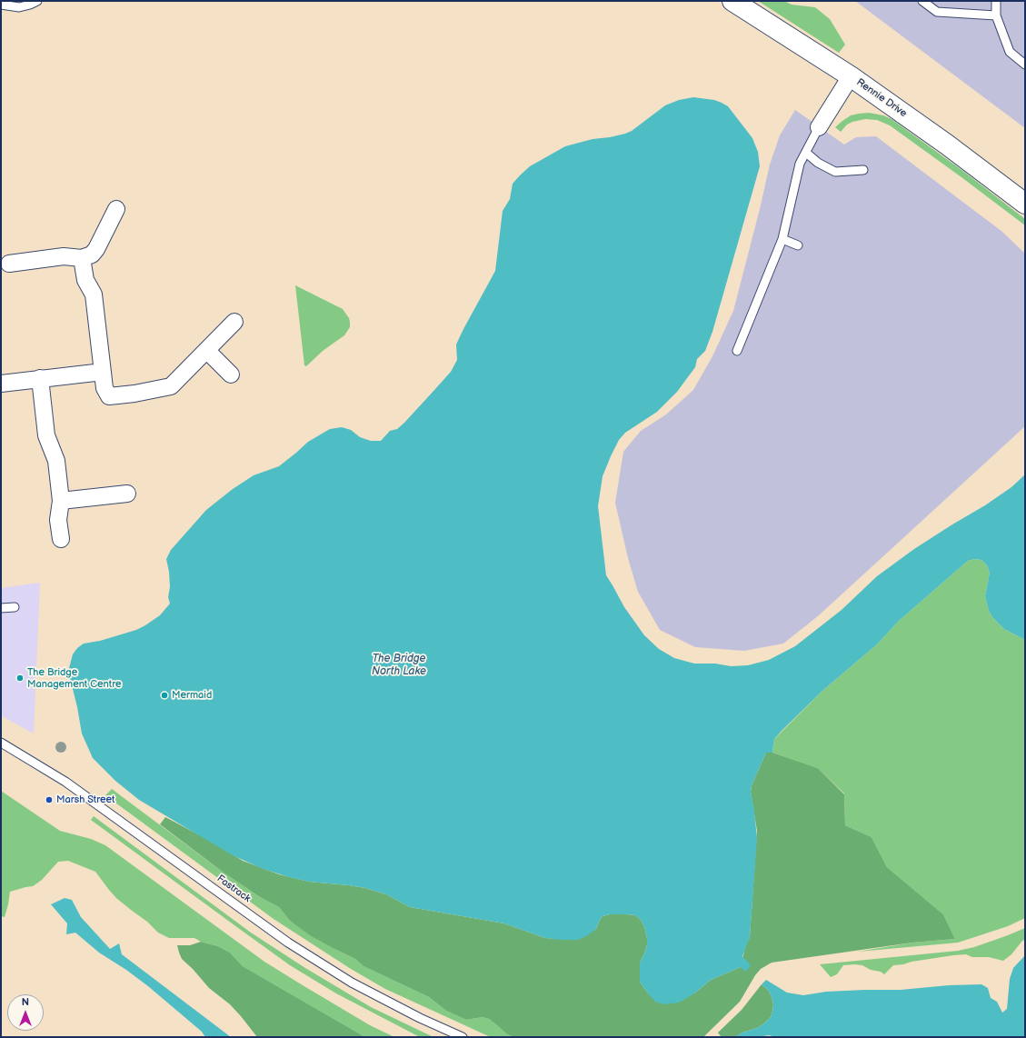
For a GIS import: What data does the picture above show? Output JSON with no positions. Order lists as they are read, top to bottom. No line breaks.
{"streets":{"street":["Rennie Drive"],"lane":["Fastrack"]},"water":["The Bridge North Lake"],"places":["The Bridge Management Centre","Mermaid","Marsh Street"],"north":"top"}
